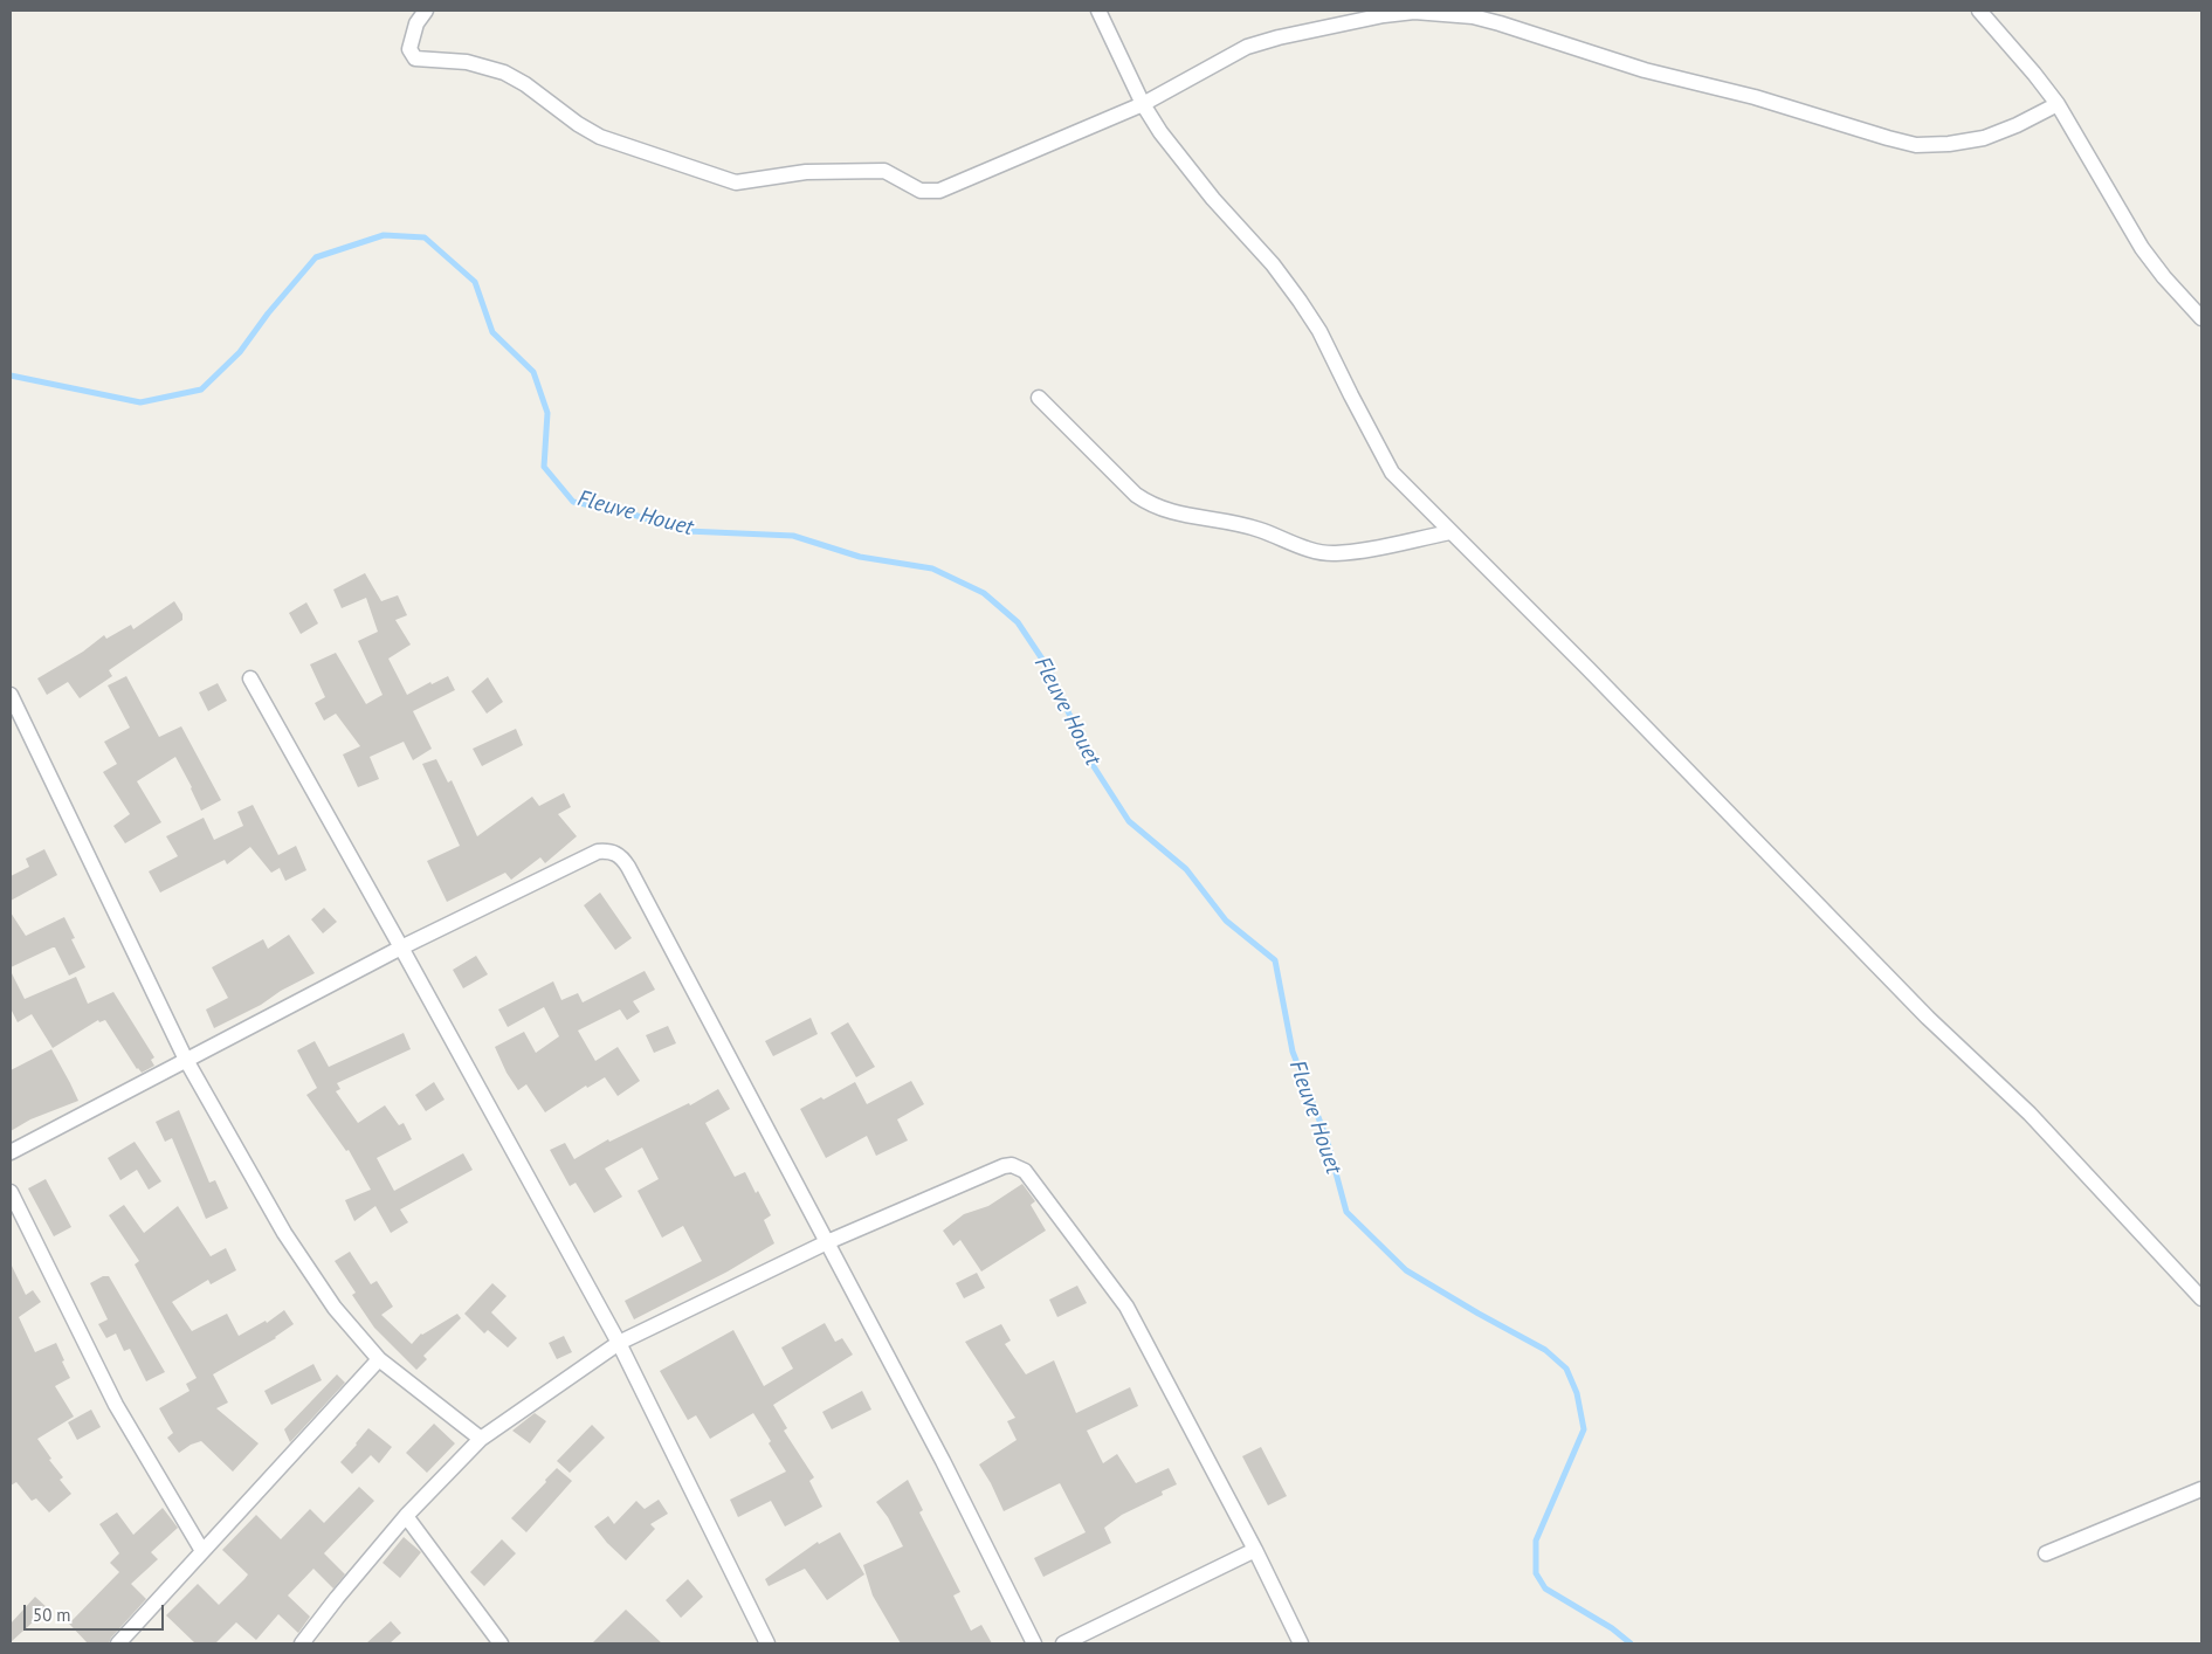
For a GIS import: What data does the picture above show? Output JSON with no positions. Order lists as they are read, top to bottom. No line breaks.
{"water":["Fleuve Houet"],"scale_bar":"50 m"}
